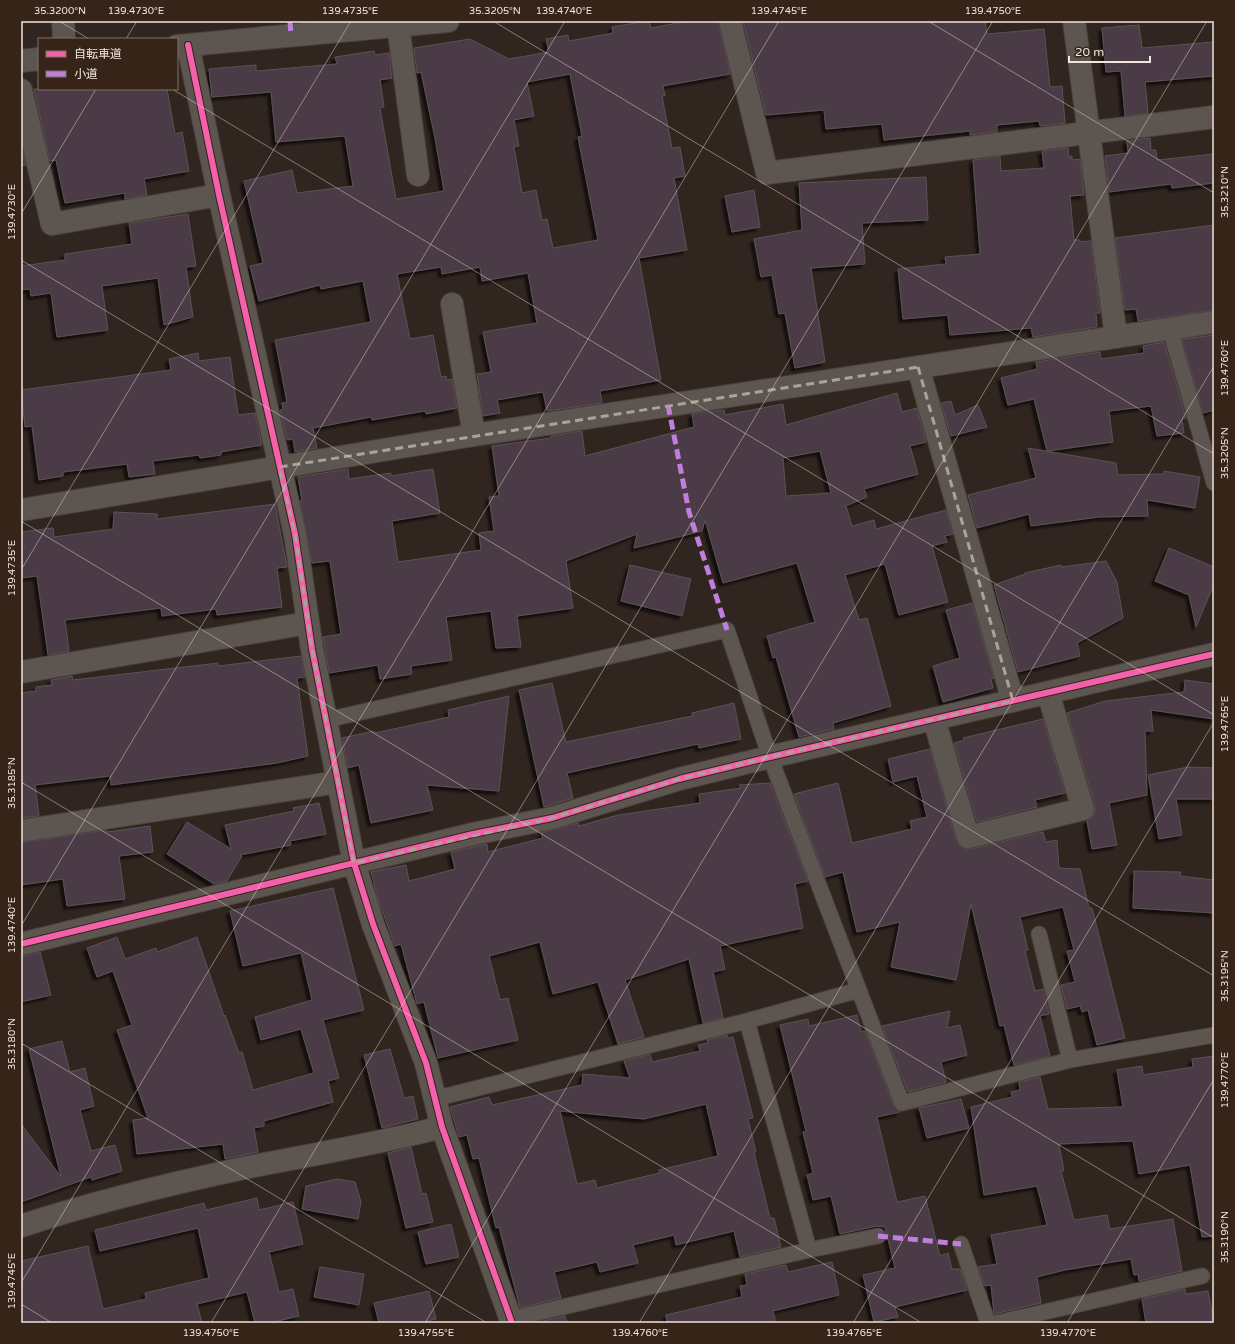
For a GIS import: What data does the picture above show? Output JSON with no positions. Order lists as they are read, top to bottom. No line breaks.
{"legend":["自転車道","小道"],"scale_bar":"20 m","coordinates":["35.3200°N","139.4730°E","139.4735°E","35.3205°N","139.4740°E","139.4745°E","139.4750°E","35.3210°N","139.4760°E","139.4765°E","35.3185°N","35.3195°N","35.3180°N","139.4770°E","35.3190°N","139.4755°E"]}
